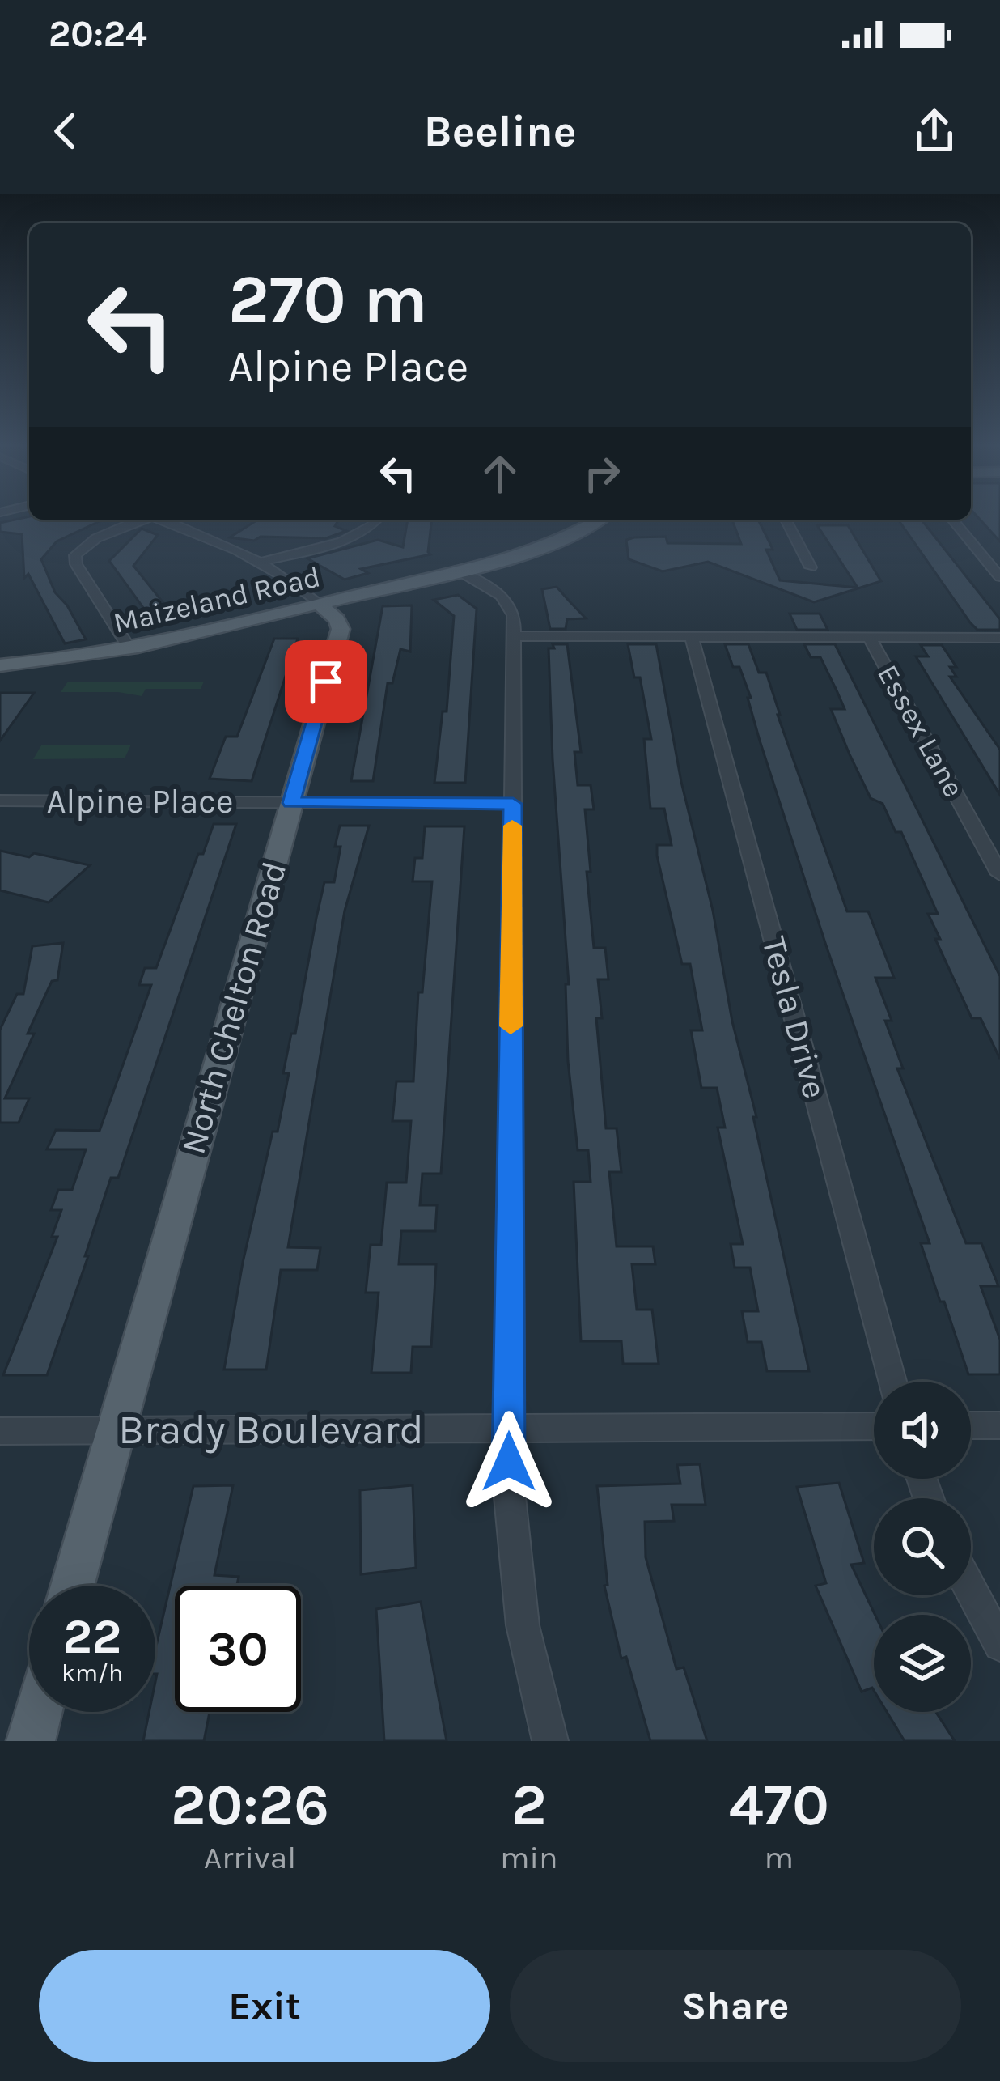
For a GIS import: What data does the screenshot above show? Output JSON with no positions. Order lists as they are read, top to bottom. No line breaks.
{"streets":{"main road":["Maizeland Road","North Chelton Road"],"street":["Essex Lane","Alpine Place","Tesla Drive","Brady Boulevard"]},"crossings":[["Maizeland Road","North Chelton Road"],["Alpine Place","North Chelton Road"],["North Chelton Road","Brady Boulevard"]],"page":{"status":"20:24","header":"Beeline","turn":["270 m","Alpine Place"],"speed":"22 km/h","limit":"30","eta":["20:26","Arrival","2","min","470","m"],"buttons":["Exit","Share"]}}
